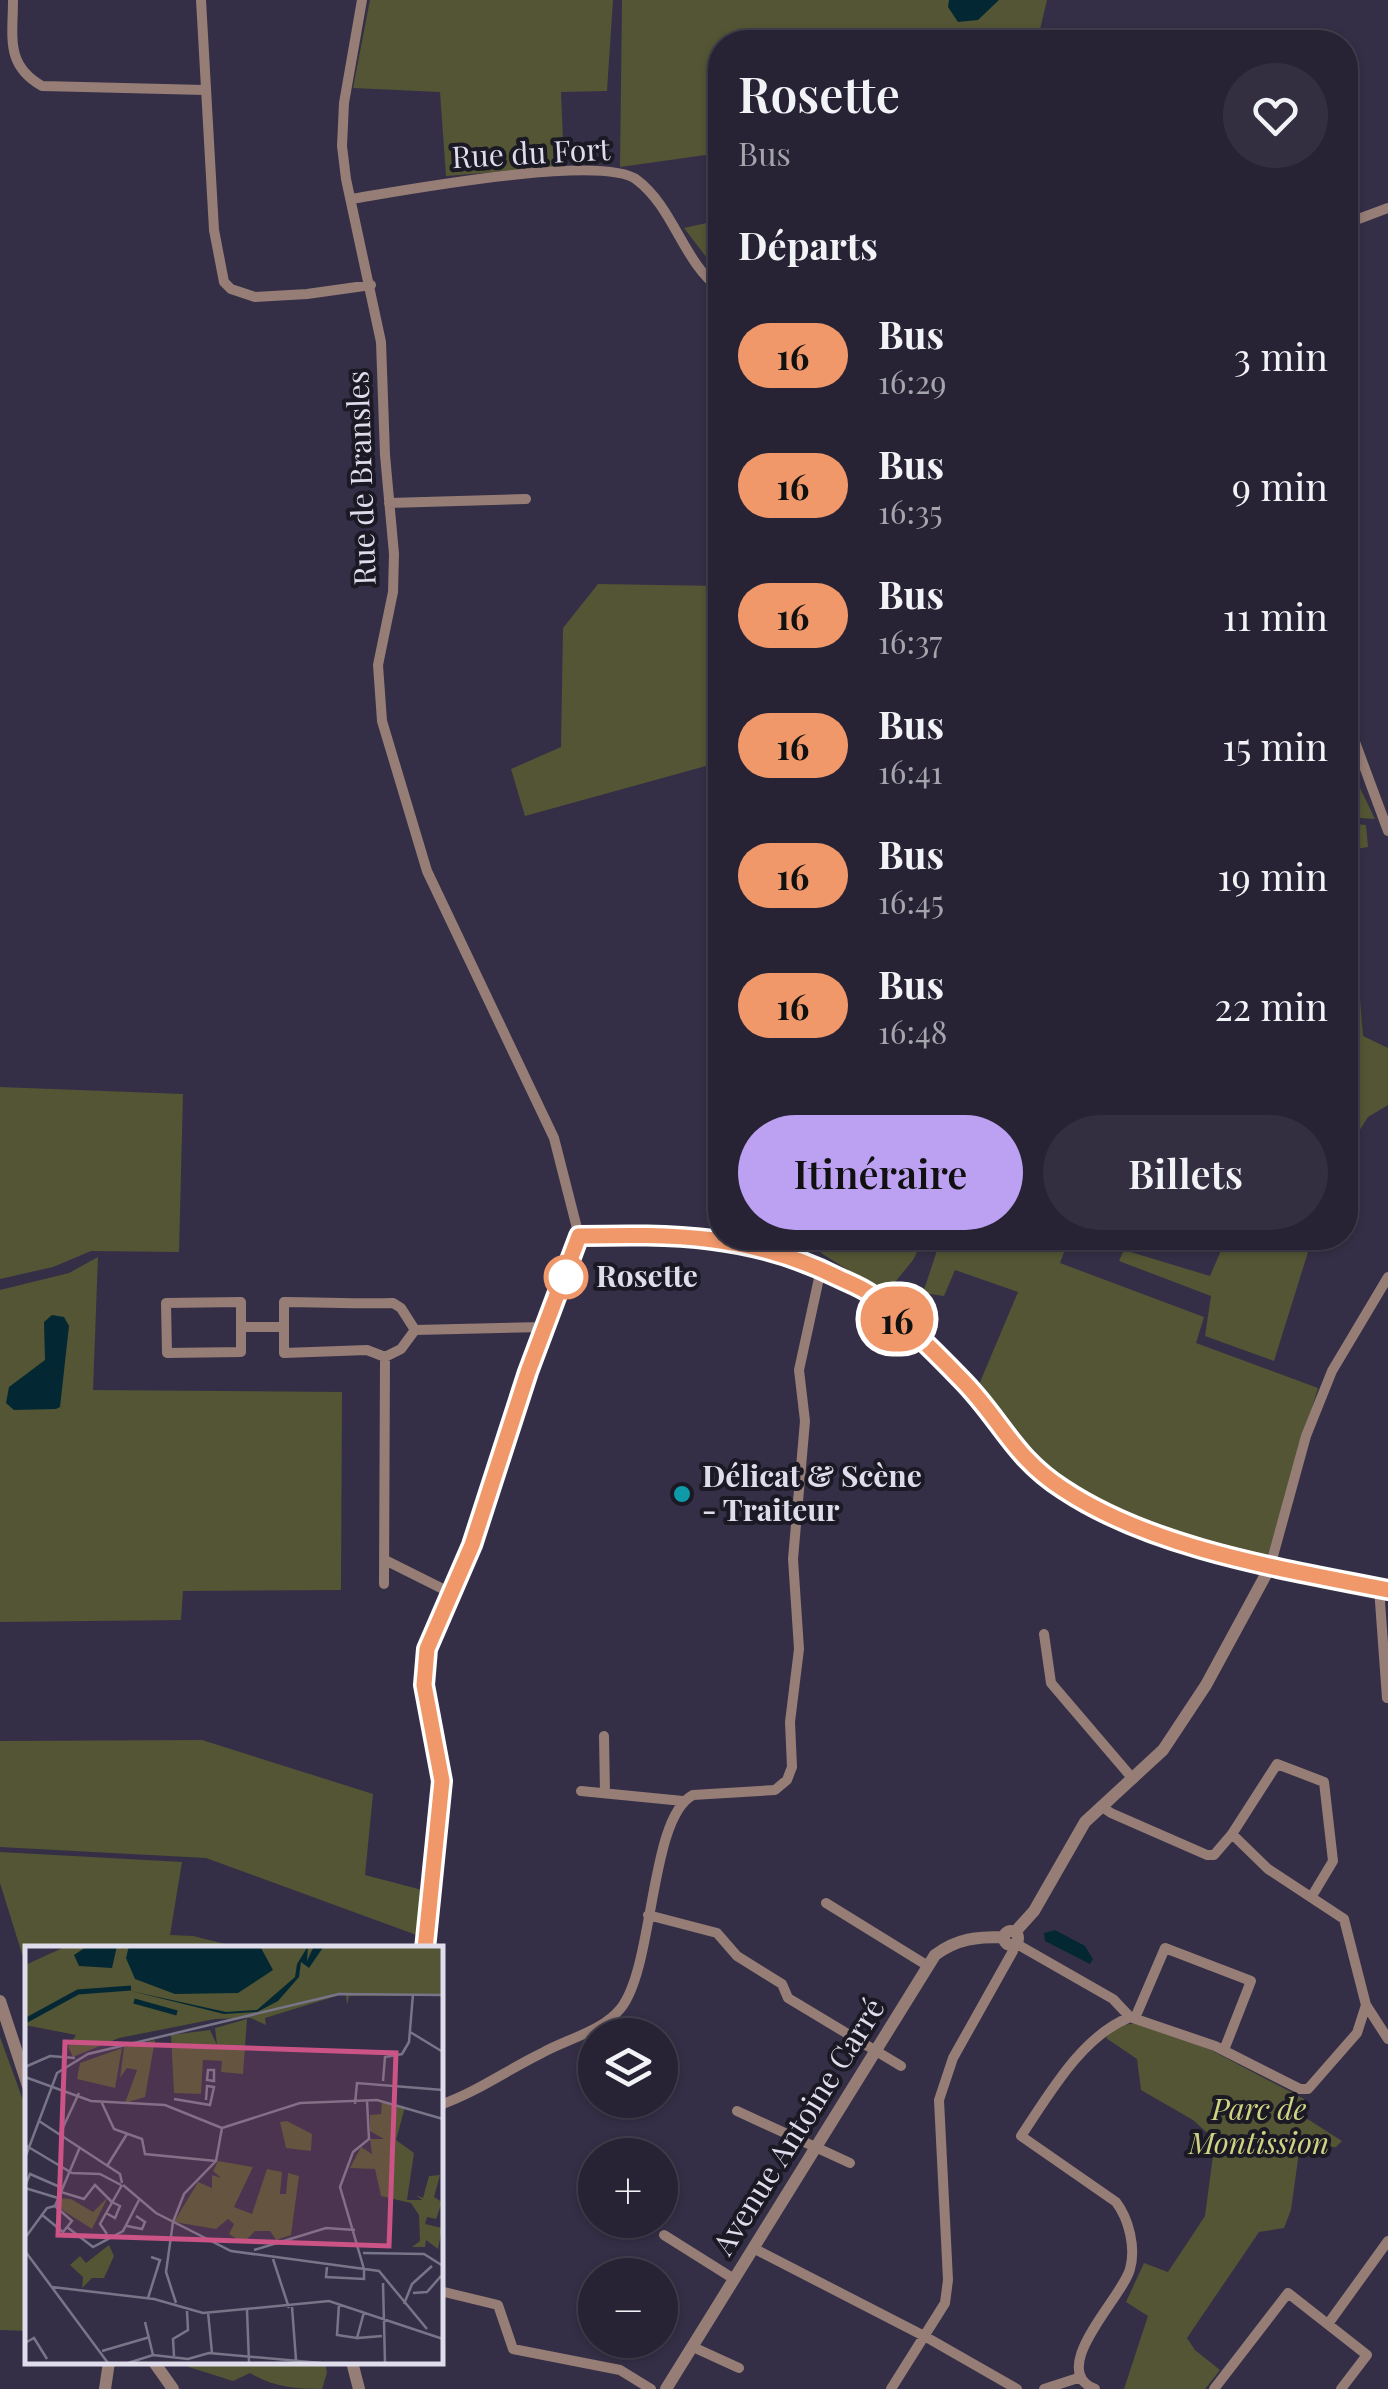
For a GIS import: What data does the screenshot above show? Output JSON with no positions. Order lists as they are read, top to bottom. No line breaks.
{"streets":{"street":["Rue du Fort","Rue de Bransles","Avenue Antoine Carré"]},"crossings":[["Rue du Fort","Rue de Bransles"]],"parks":["Parc de Montission"],"places":["Rosette","Délicat & Scène - Traiteur"],"lines":["bus line 16"],"page":{"on_map":"16","heading":[["Rosette","Bus"],"Départs"],"list":[{"mark":"16","name":"Bus","note":"16:29","value":"3 min"},{"mark":"16","name":"Bus","note":"16:35","value":"9 min"},{"mark":"16","name":"Bus","note":"16:37","value":"11 min"},{"mark":"16","name":"Bus","note":"16:41","value":"15 min"},{"mark":"16","name":"Bus","note":"16:45","value":"19 min"},{"mark":"16","name":"Bus","note":"16:48","value":"22 min"}],"buttons":["Itinéraire","Billets"],"map_buttons":["+","−"]}}
